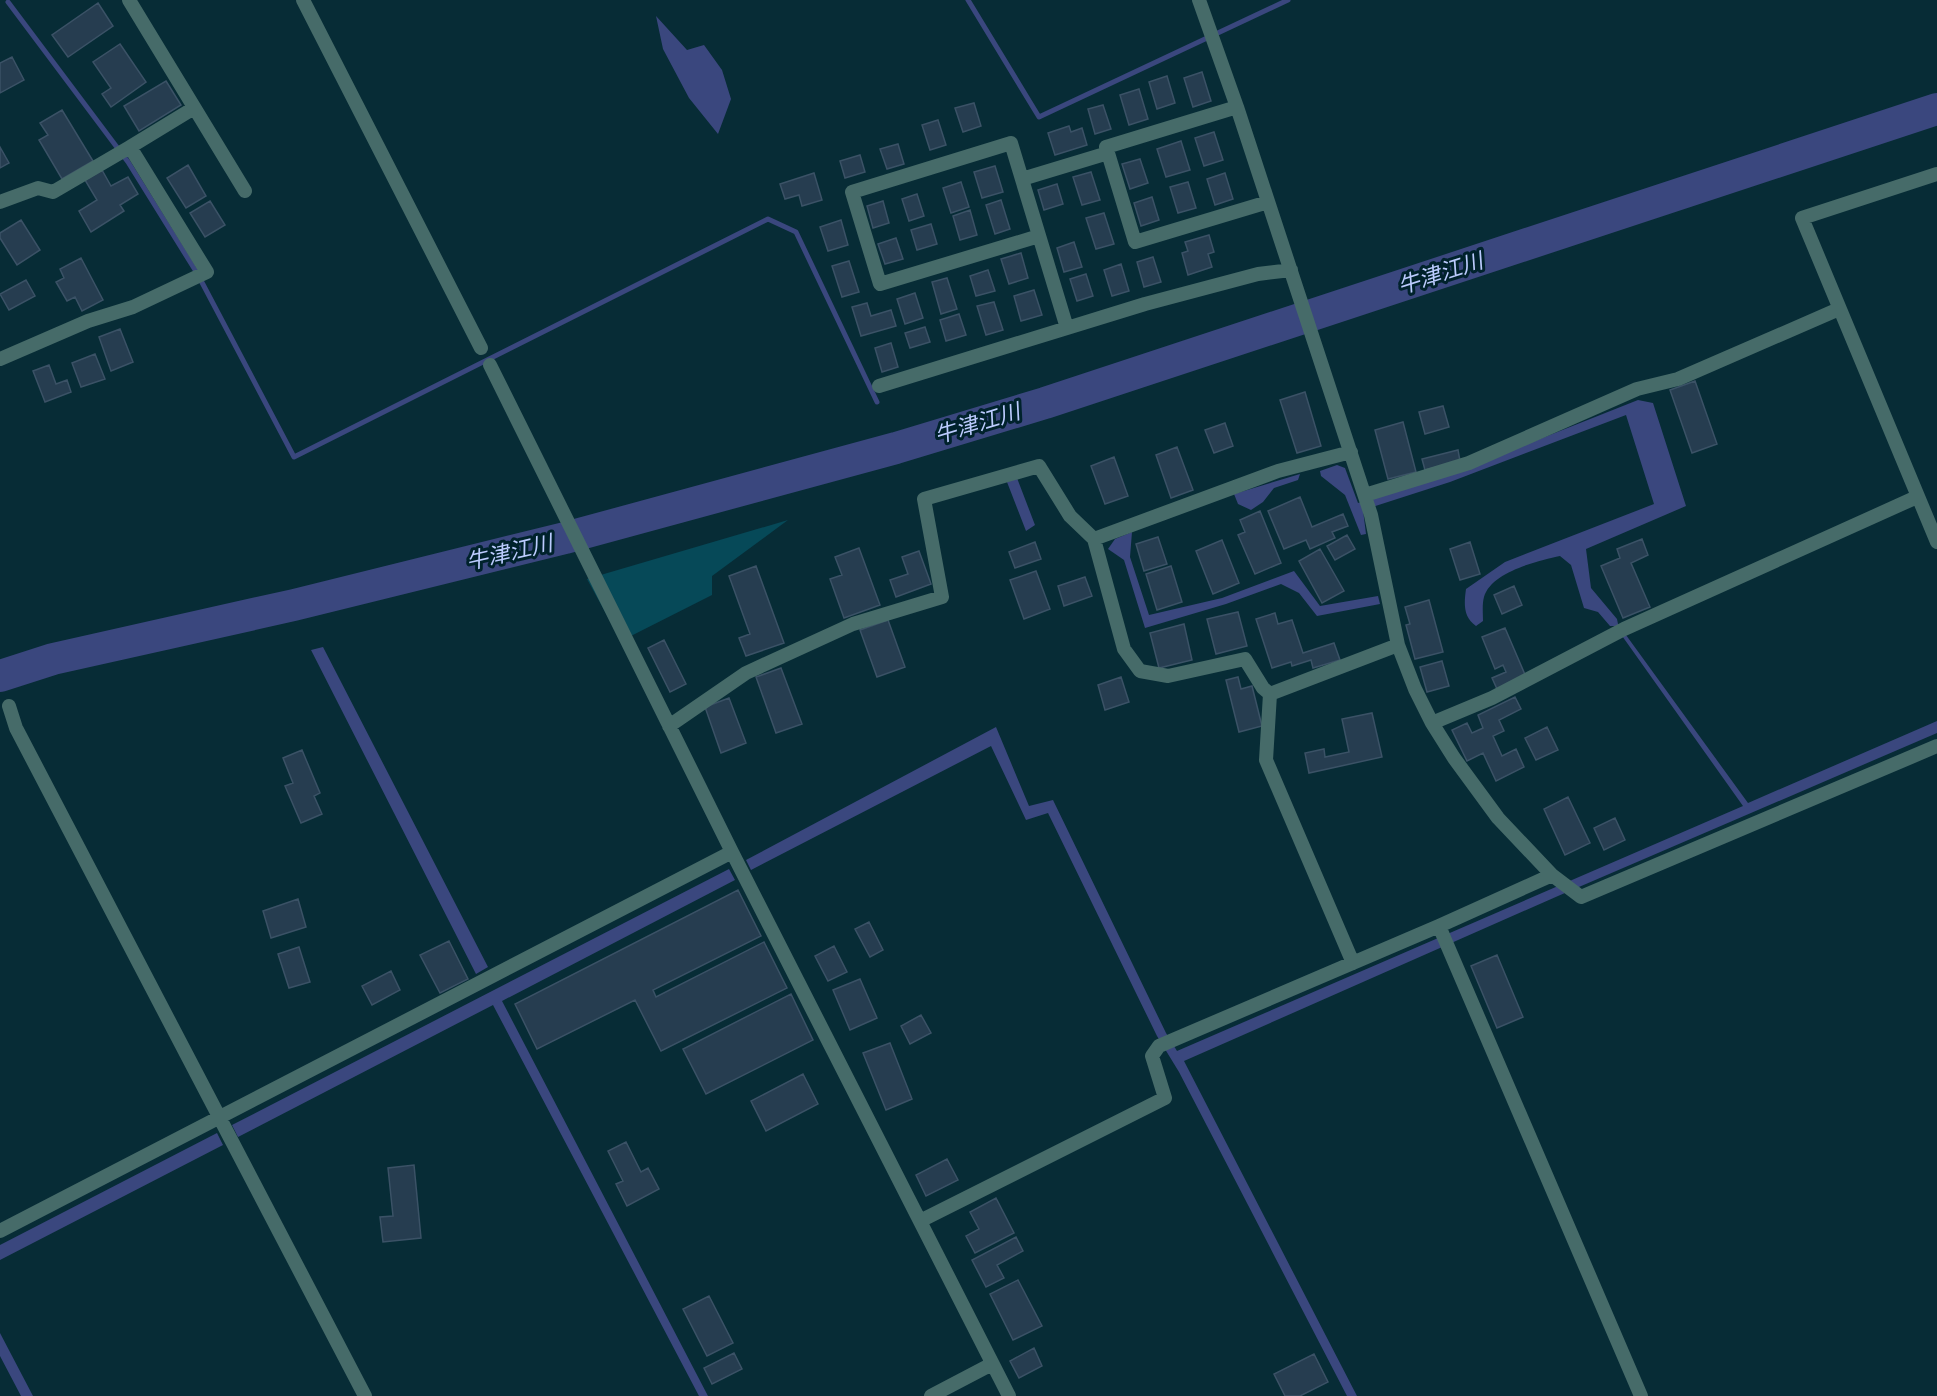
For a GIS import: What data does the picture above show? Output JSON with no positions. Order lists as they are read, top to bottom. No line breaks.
{"water":["牛津江川"]}
